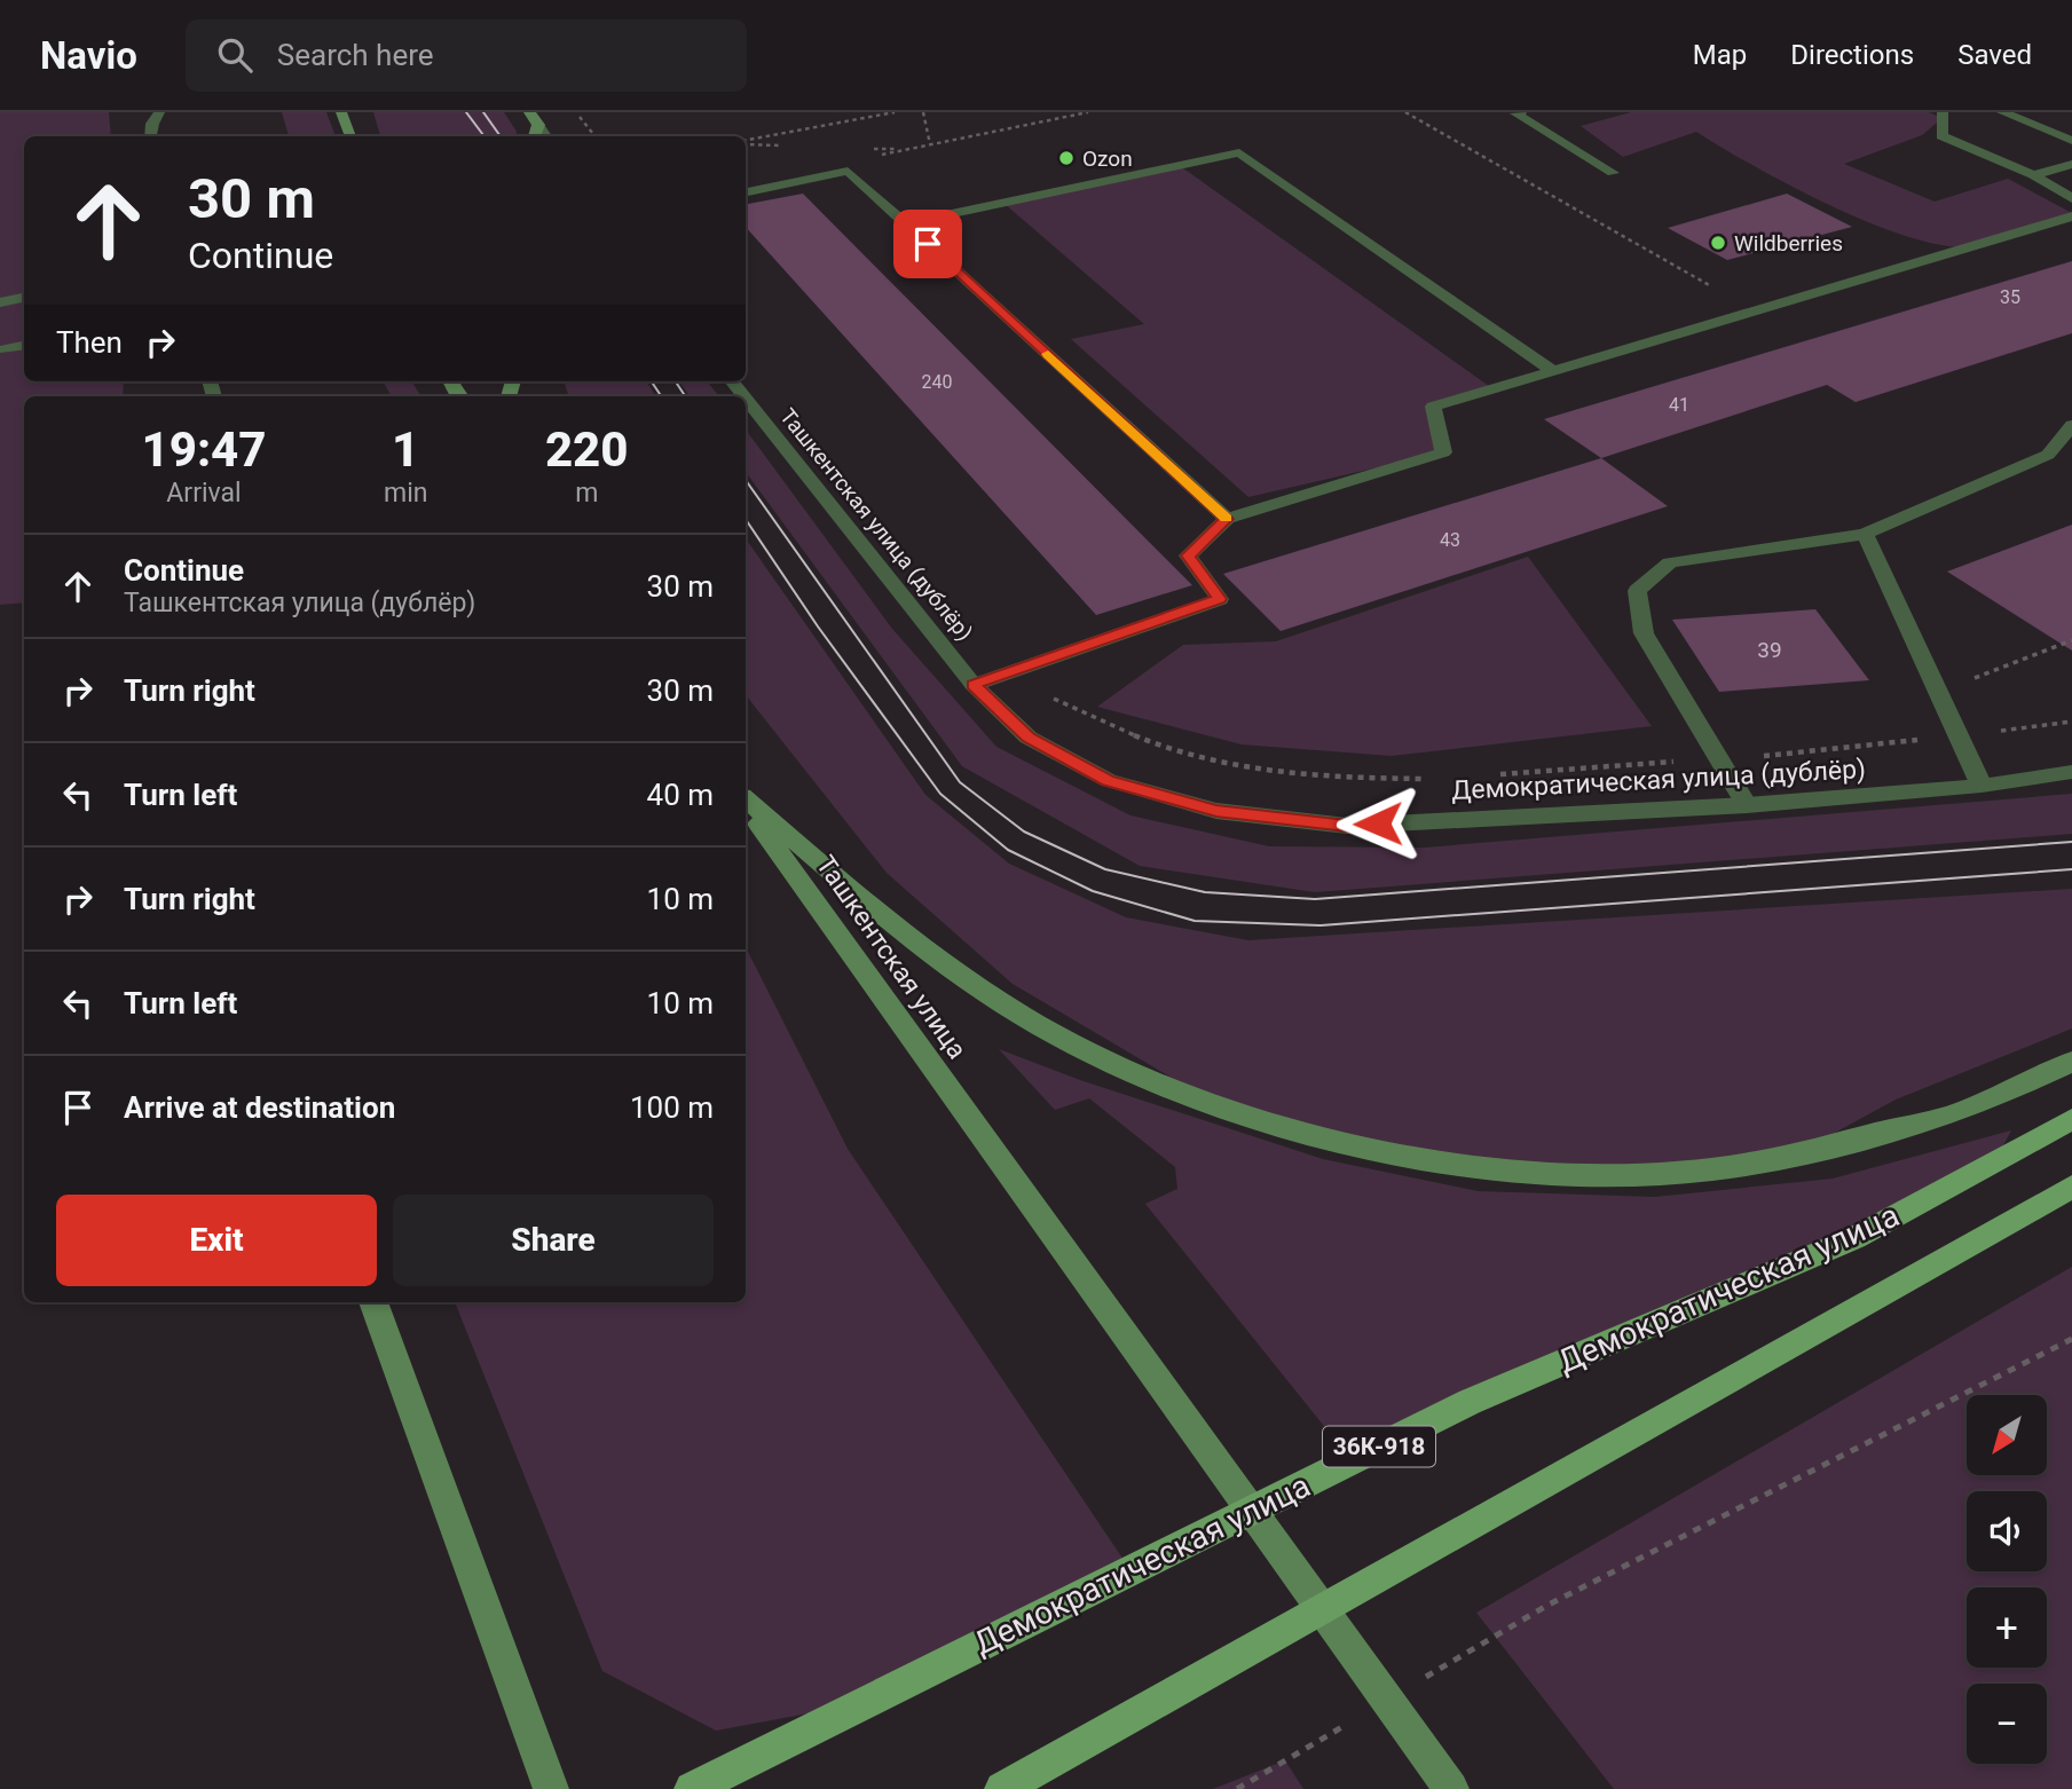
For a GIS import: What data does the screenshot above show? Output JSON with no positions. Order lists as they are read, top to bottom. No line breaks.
{"streets":{"main road":["Ташкентская улица","Демократическая улица","36К-918"],"street":["Ташкентская улица (дублёр)","Демократическая улица (дублёр)"]},"crossings":[["Ташкентская улица (дублёр)","Демократическая улица (дублёр)"]],"places":["Ozon","Wildberries"],"house_numbers":["35","240","41","43","39"],"north":"bottom left","page":{"header":"Navio","search":"Search here","nav":["Map","Directions","Saved"],"turn":["30 m","Continue"],"then":"Then","eta":["19:47","Arrival","1","min","220","m"],"list":[{"name":"Continue","note":"Ташкентская улица (дублёр)","value":"30 m"},{"name":"Turn right","value":"30 m"},{"name":"Turn left","value":"40 m"},{"name":"Turn right","value":"10 m"},{"name":"Turn left","value":"10 m"},{"name":"Arrive at destination","value":"100 m"}],"buttons":["Exit","Share"],"map_buttons":["+","−"]}}
